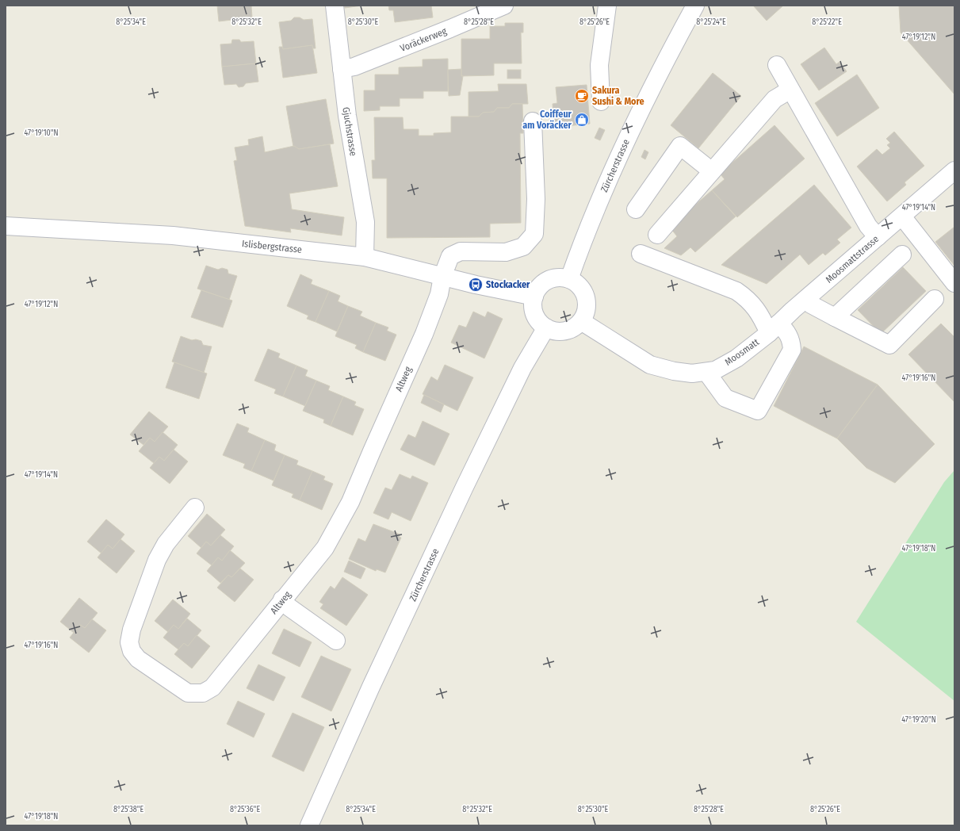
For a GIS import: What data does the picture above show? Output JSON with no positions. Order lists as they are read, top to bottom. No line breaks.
{"streets":{"street":["Voräckerweg","Gjuchstrasse","Zürcherstrasse","Islisbergstrasse","Moosmattstrasse","Moosmatt","Altweg"]},"crossings":[["Voräckerweg","Gjuchstrasse"],["Gjuchstrasse","Islisbergstrasse"],["Zürcherstrasse","Islisbergstrasse"],["Zürcherstrasse","Moosmatt"],["Islisbergstrasse","Moosmatt"],["Islisbergstrasse","Altweg"],["Moosmattstrasse","Moosmatt"]],"places":{"cafe":["Sakura Sushi & More"],"shop":["Coiffeur am Voräcker"],"bus stop":["Stockacker"]},"coordinates":["8°25'34\"E","8°25'32\"E","8°25'30\"E","8°25'28\"E","8°25'26\"E","8°25'24\"E","8°25'22\"E","47°19'12\"N","47°19'10\"N","47°19'14\"N","47°19'16\"N","47°19'18\"N","47°19'20\"N","8°25'38\"E","8°25'36\"E"]}
